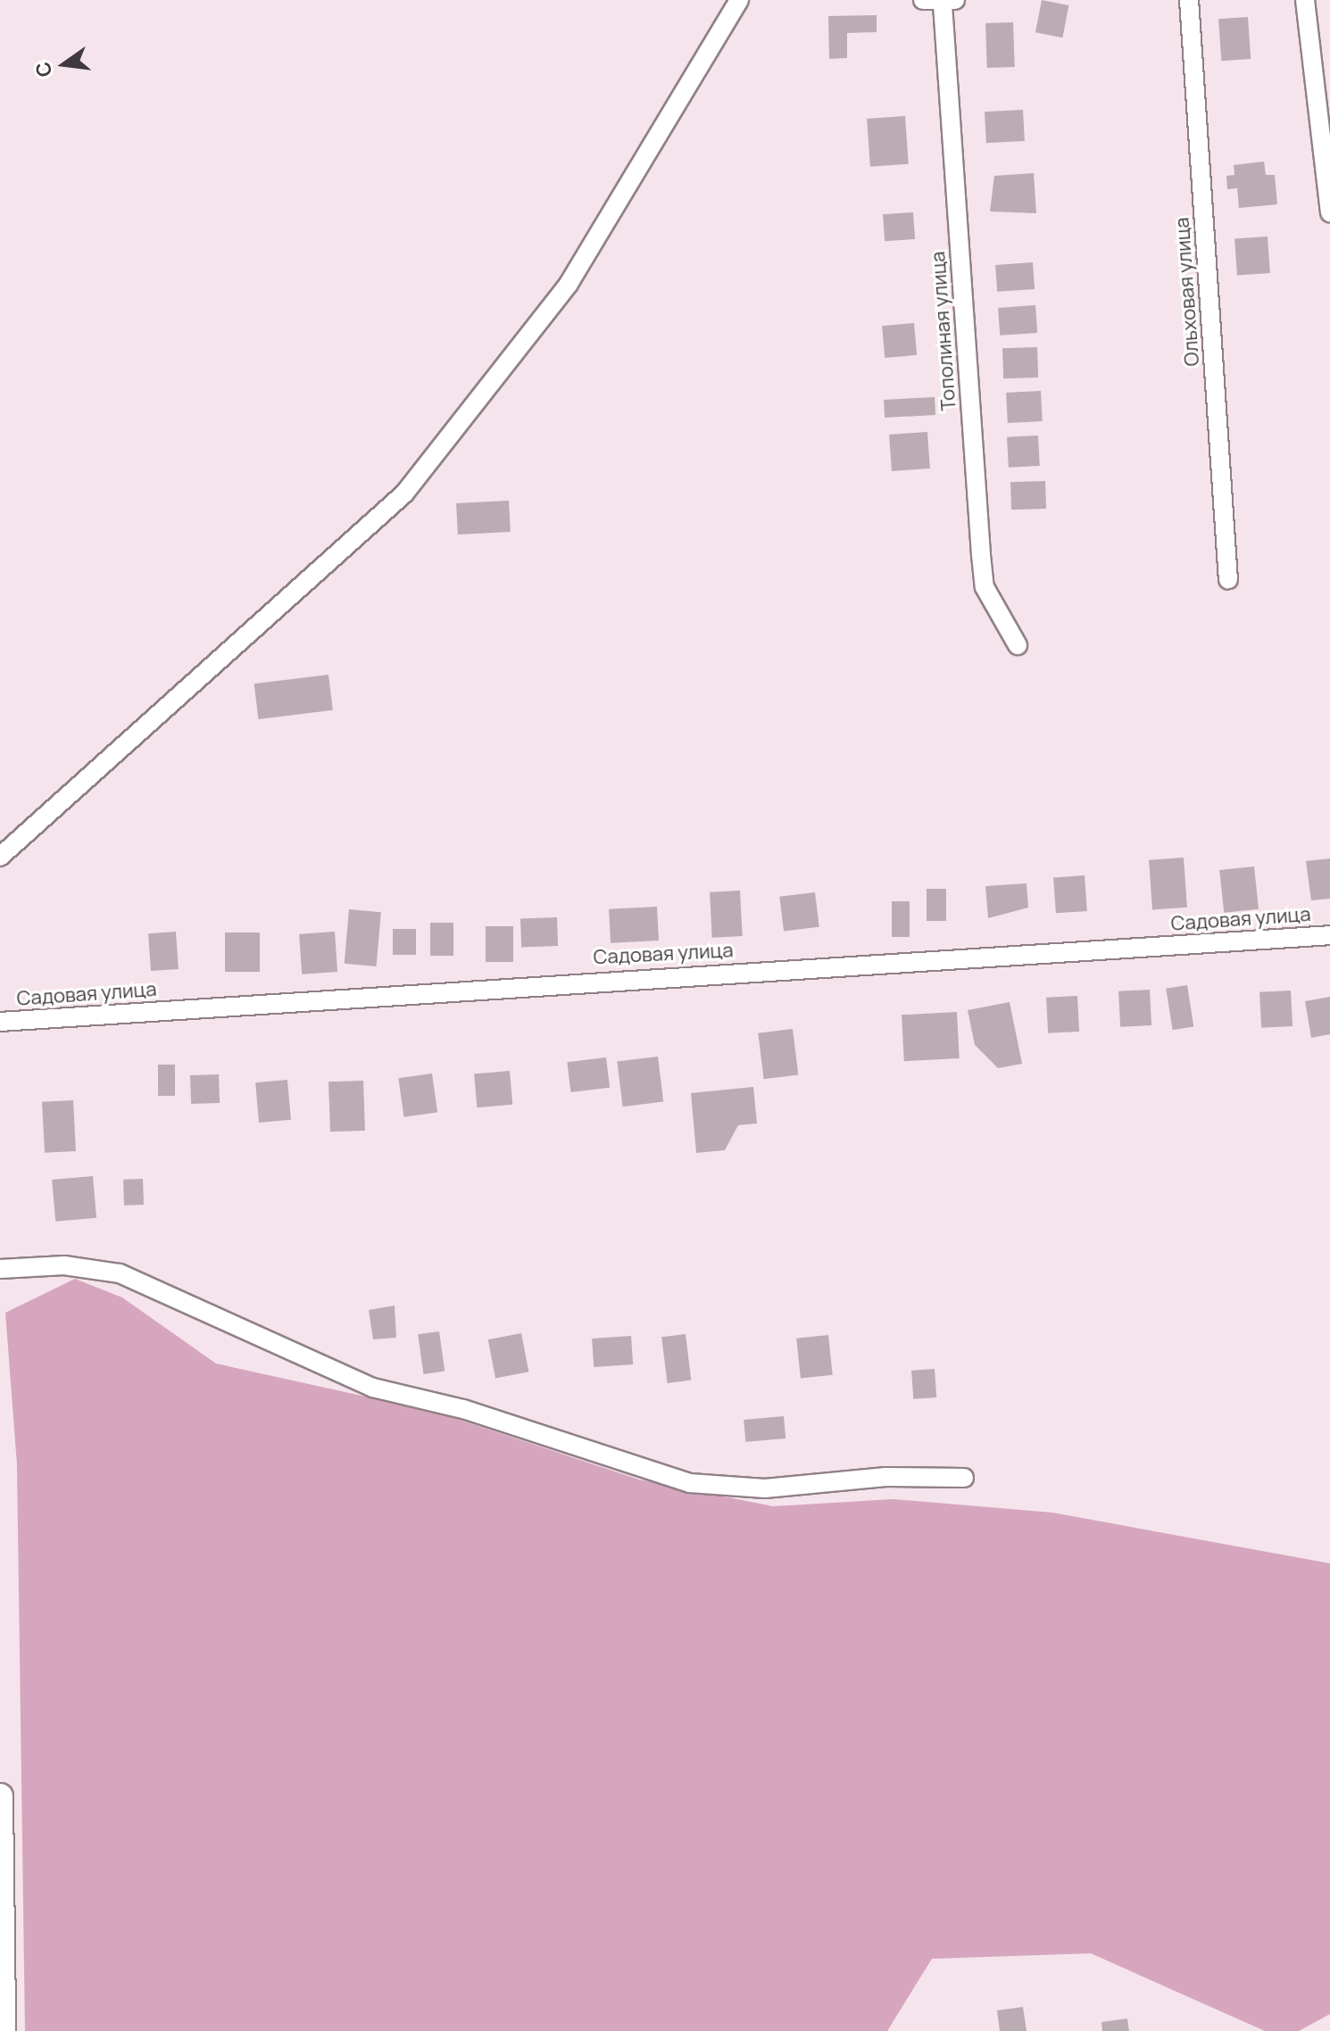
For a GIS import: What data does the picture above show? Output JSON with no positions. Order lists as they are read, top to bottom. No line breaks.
{"streets":{"street":["Ольховая улица","Тополиная улица","Садовая улица"]},"north":"left"}
